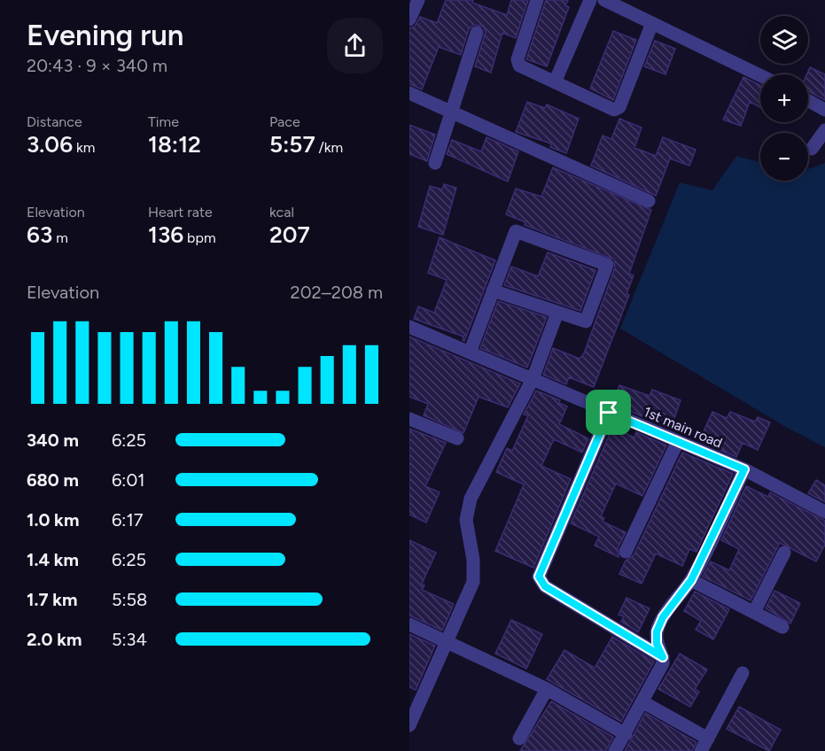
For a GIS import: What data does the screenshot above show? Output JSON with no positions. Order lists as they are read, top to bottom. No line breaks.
{"streets":{"street":["1st main road"]},"page":{"heading":["Evening run","20:43 · 9 × 340 m"],"map_buttons":["+","−"],"stats":[["Distance","3.06 km"],["Time","18:12"],["Pace","5:57 /km"],["Elevation","63 m"],["Heart rate","136 bpm"],["kcal","207"]],"chart":["Elevation","202–208 m"],"list":[{"name":"340 m","note":"6:25"},{"name":"680 m","note":"6:01"},{"name":"1.0 km","note":"6:17"},{"name":"1.4 km","note":"6:25"},{"name":"1.7 km","note":"5:58"},{"name":"2.0 km","note":"5:34"}]}}
